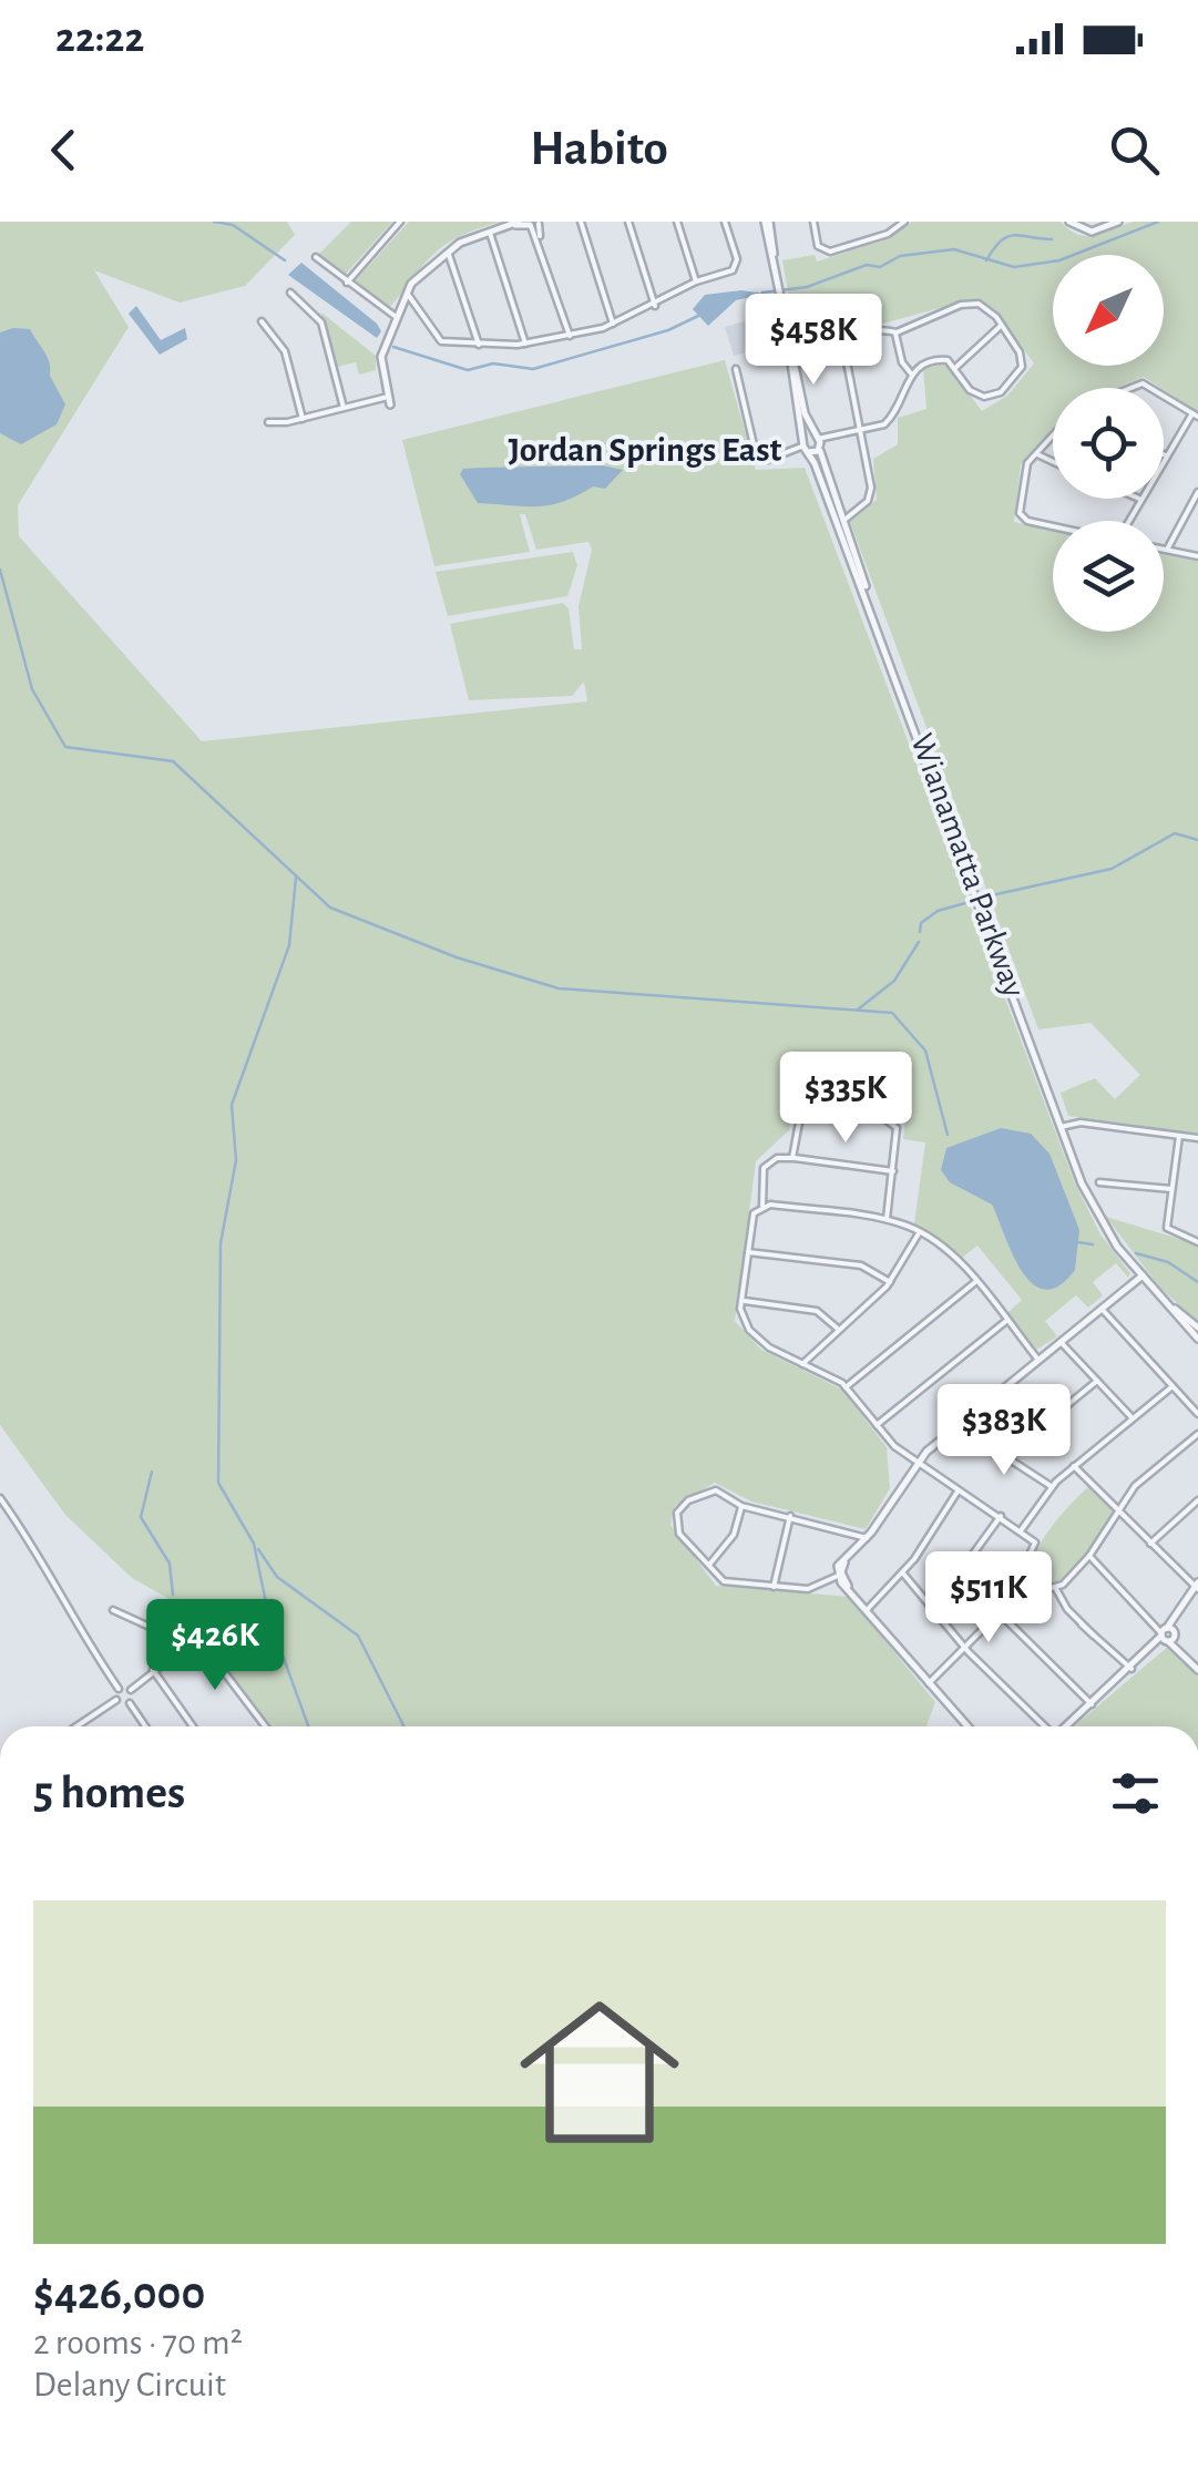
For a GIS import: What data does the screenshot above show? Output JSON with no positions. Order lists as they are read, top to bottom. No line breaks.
{"streets":{"street":["Wianamatta Parkway"]},"districts":["Jordan Springs East"],"north":"bottom left","page":{"status":"22:22","header":"Habito","price":["$458K","$335K","$383K","$511K","$426K"],"heading":"5 homes","list":[{"name":"$426,000","note":"2 rooms · 70 m² · Delany Circuit"}]}}
